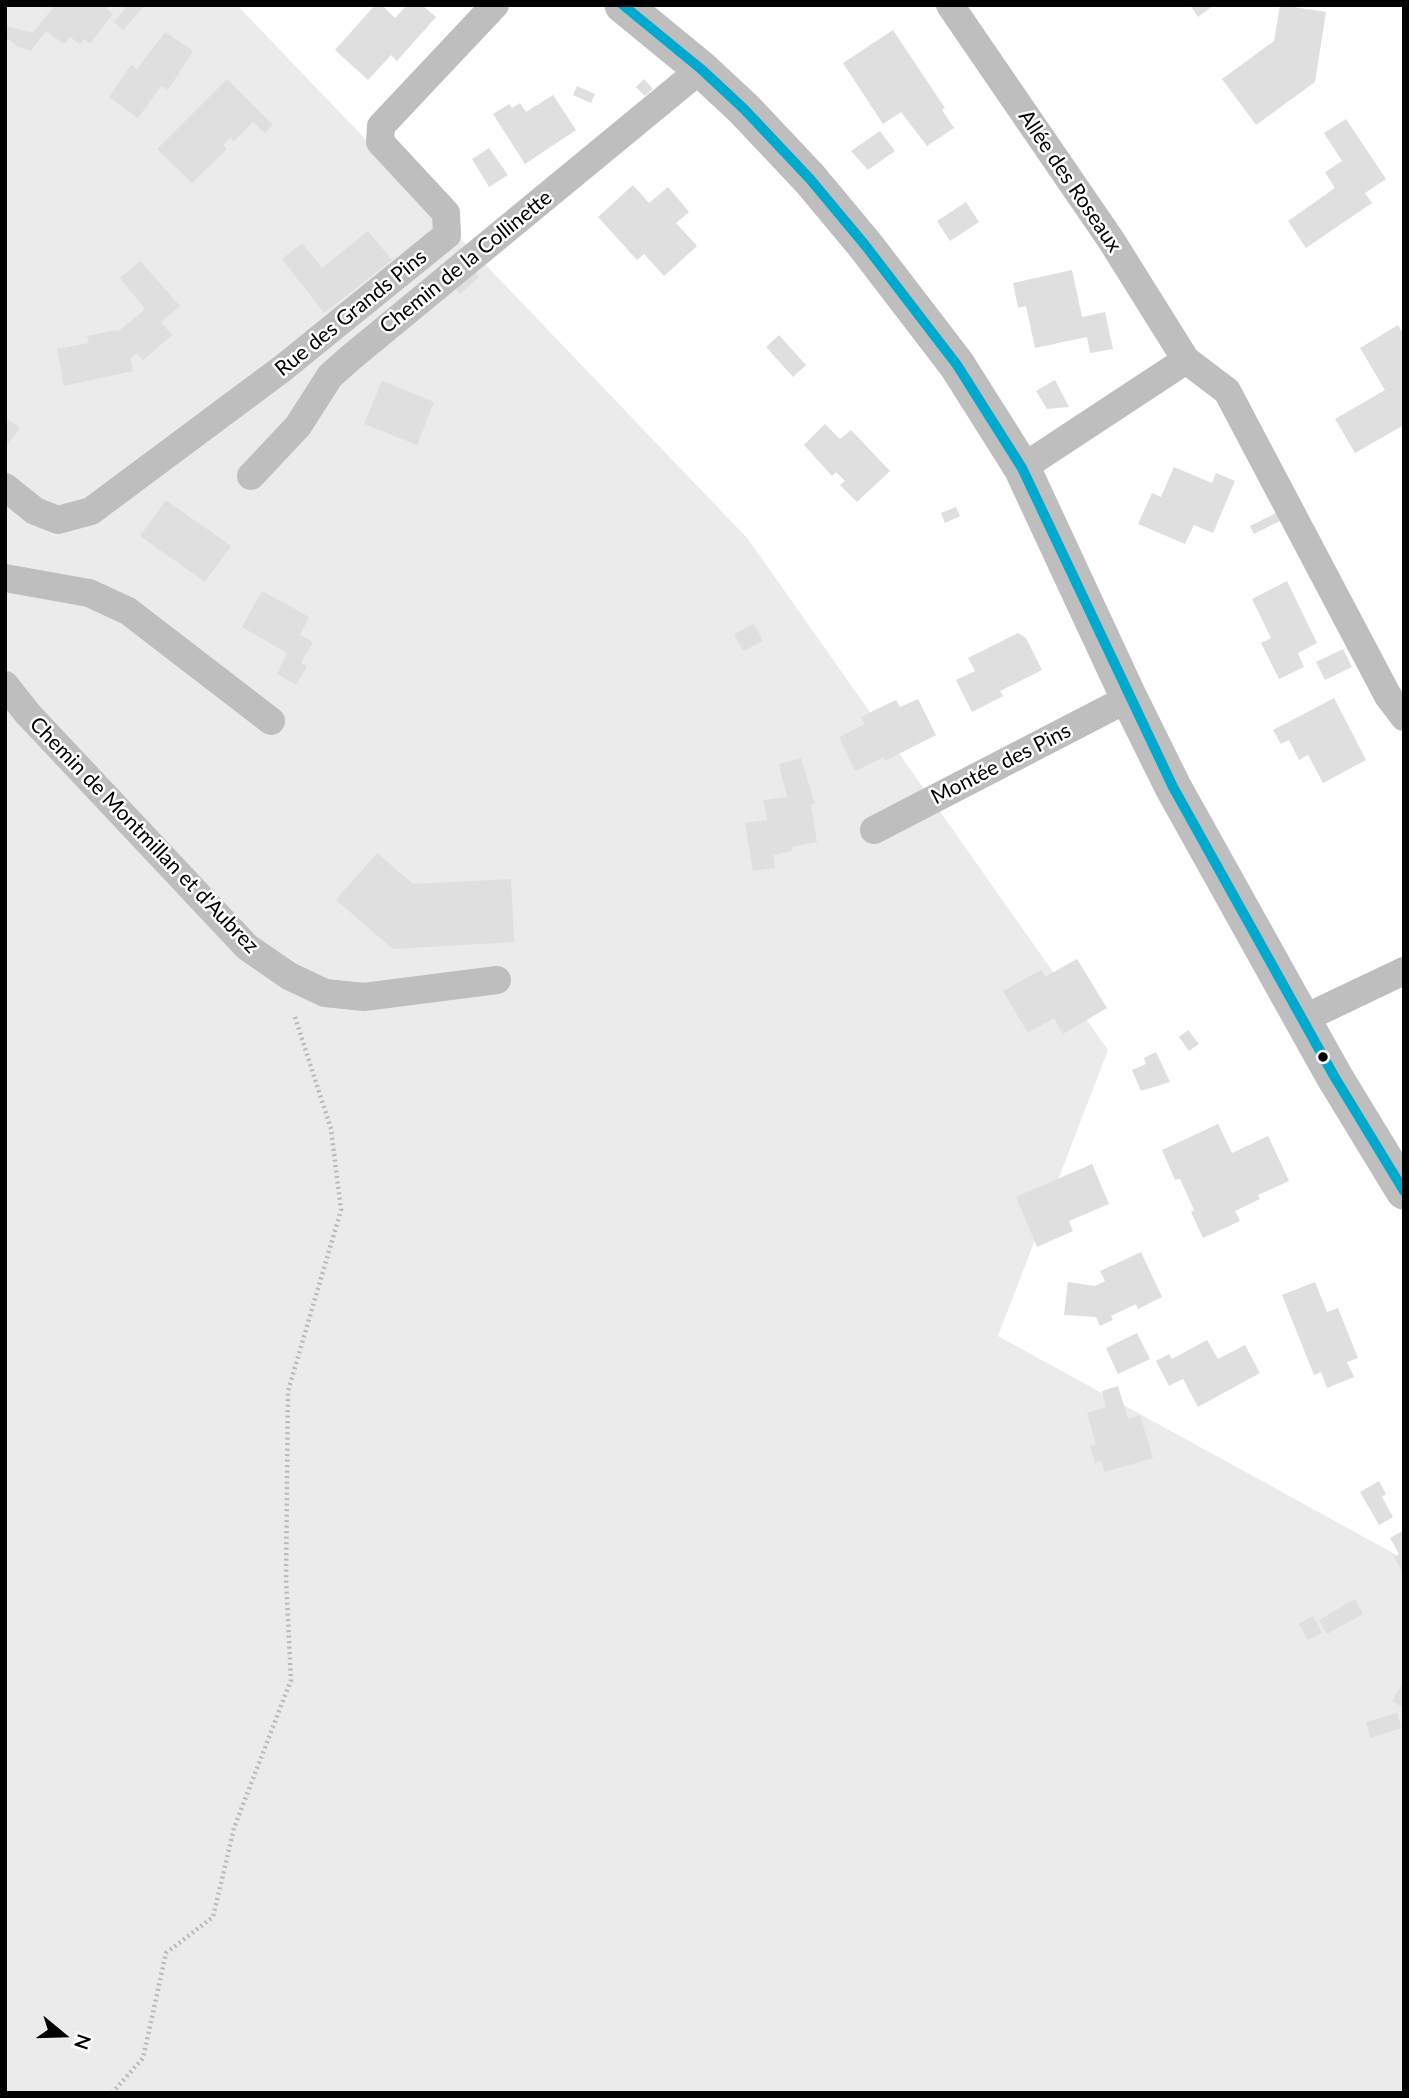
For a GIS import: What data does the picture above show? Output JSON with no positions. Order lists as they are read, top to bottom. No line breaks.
{"streets":{"street":["Allée des Roseaux","Chemin de la Collinette","Rue des Grands Pins","Montée des Pins","Chemin de Montmillan et d'Aubrez"]},"north":"right"}
